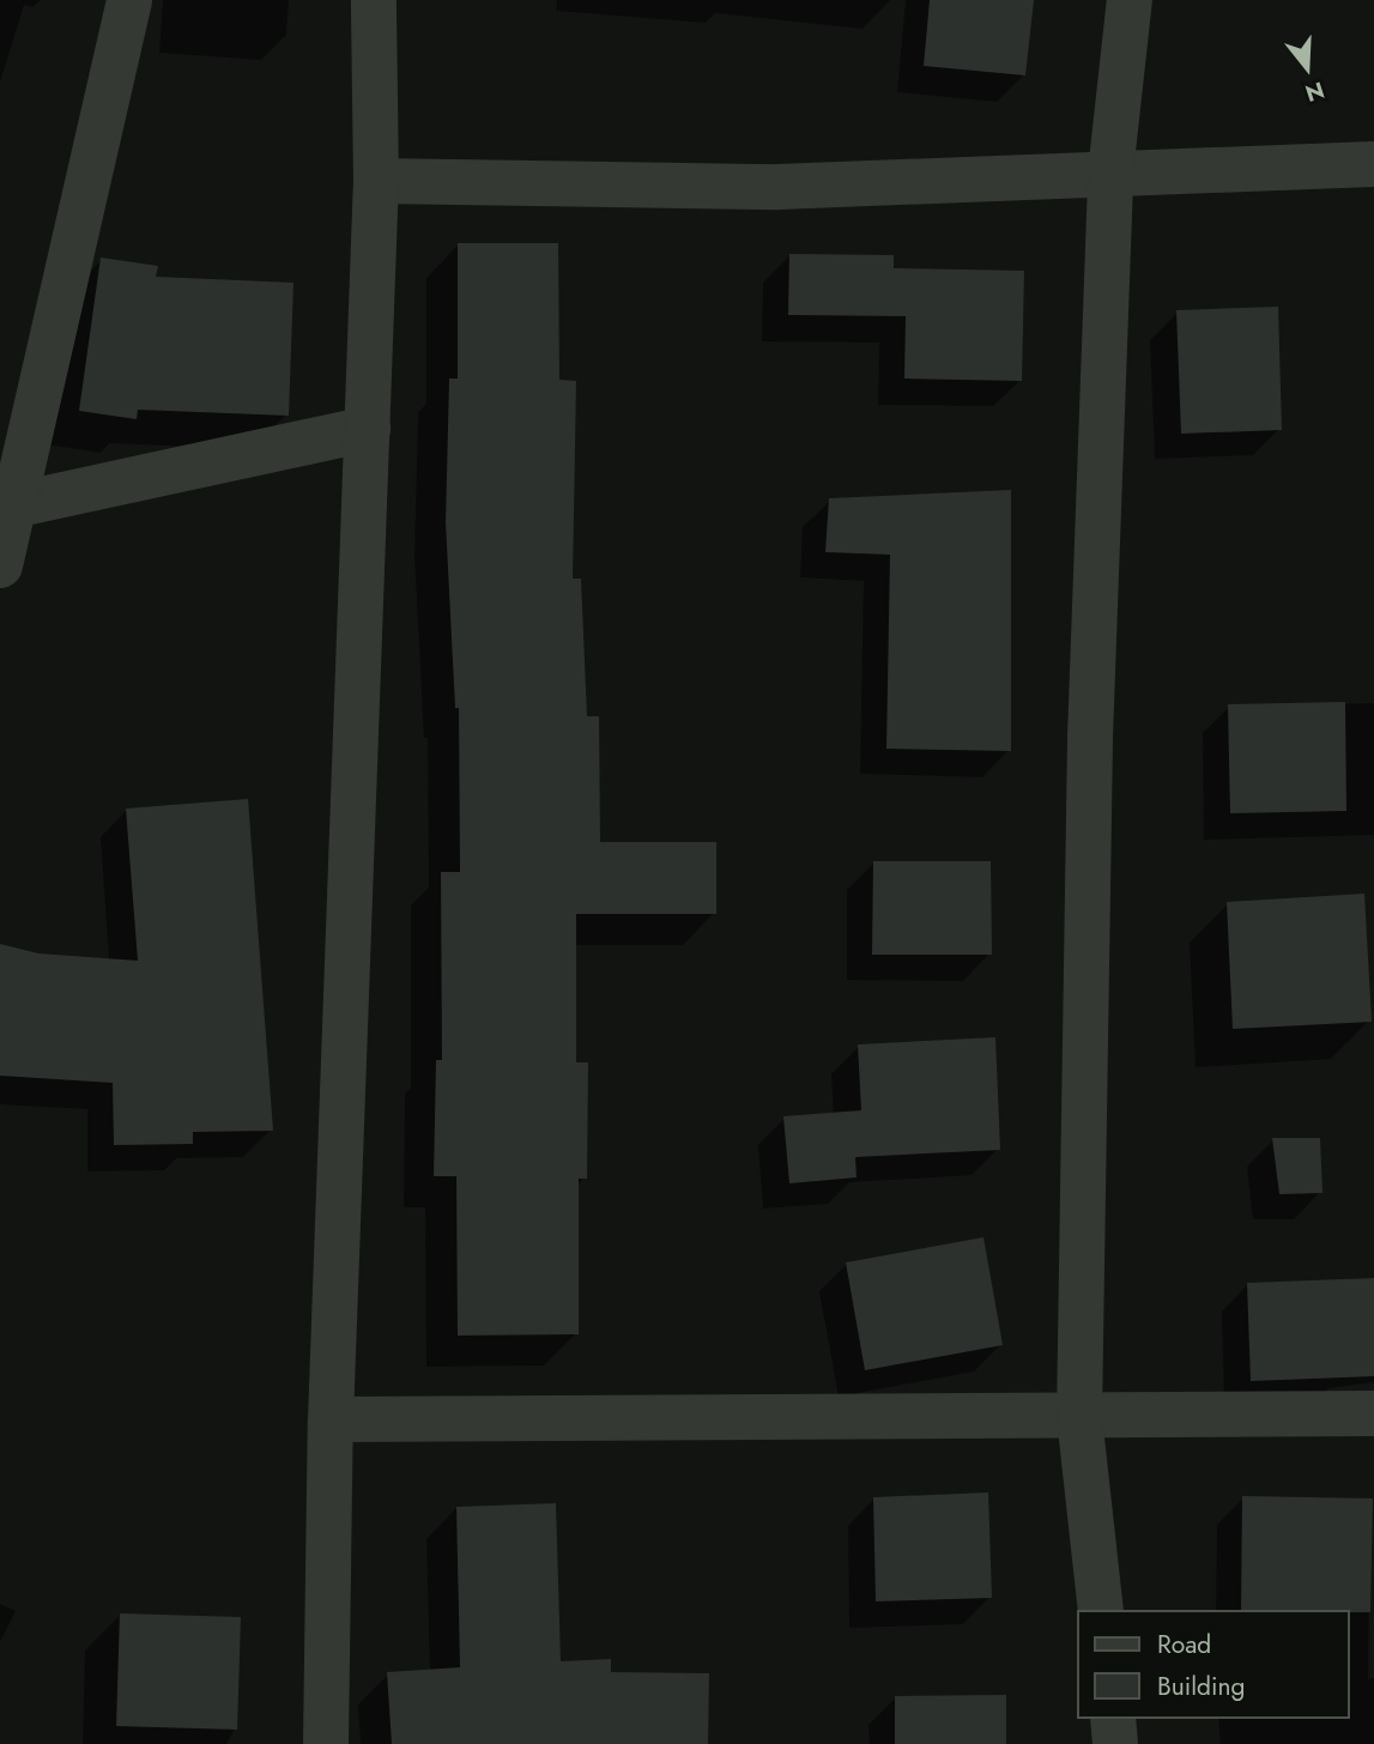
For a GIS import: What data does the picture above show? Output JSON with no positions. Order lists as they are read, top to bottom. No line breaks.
{"legend":["Road","Building"],"north":"bottom"}
